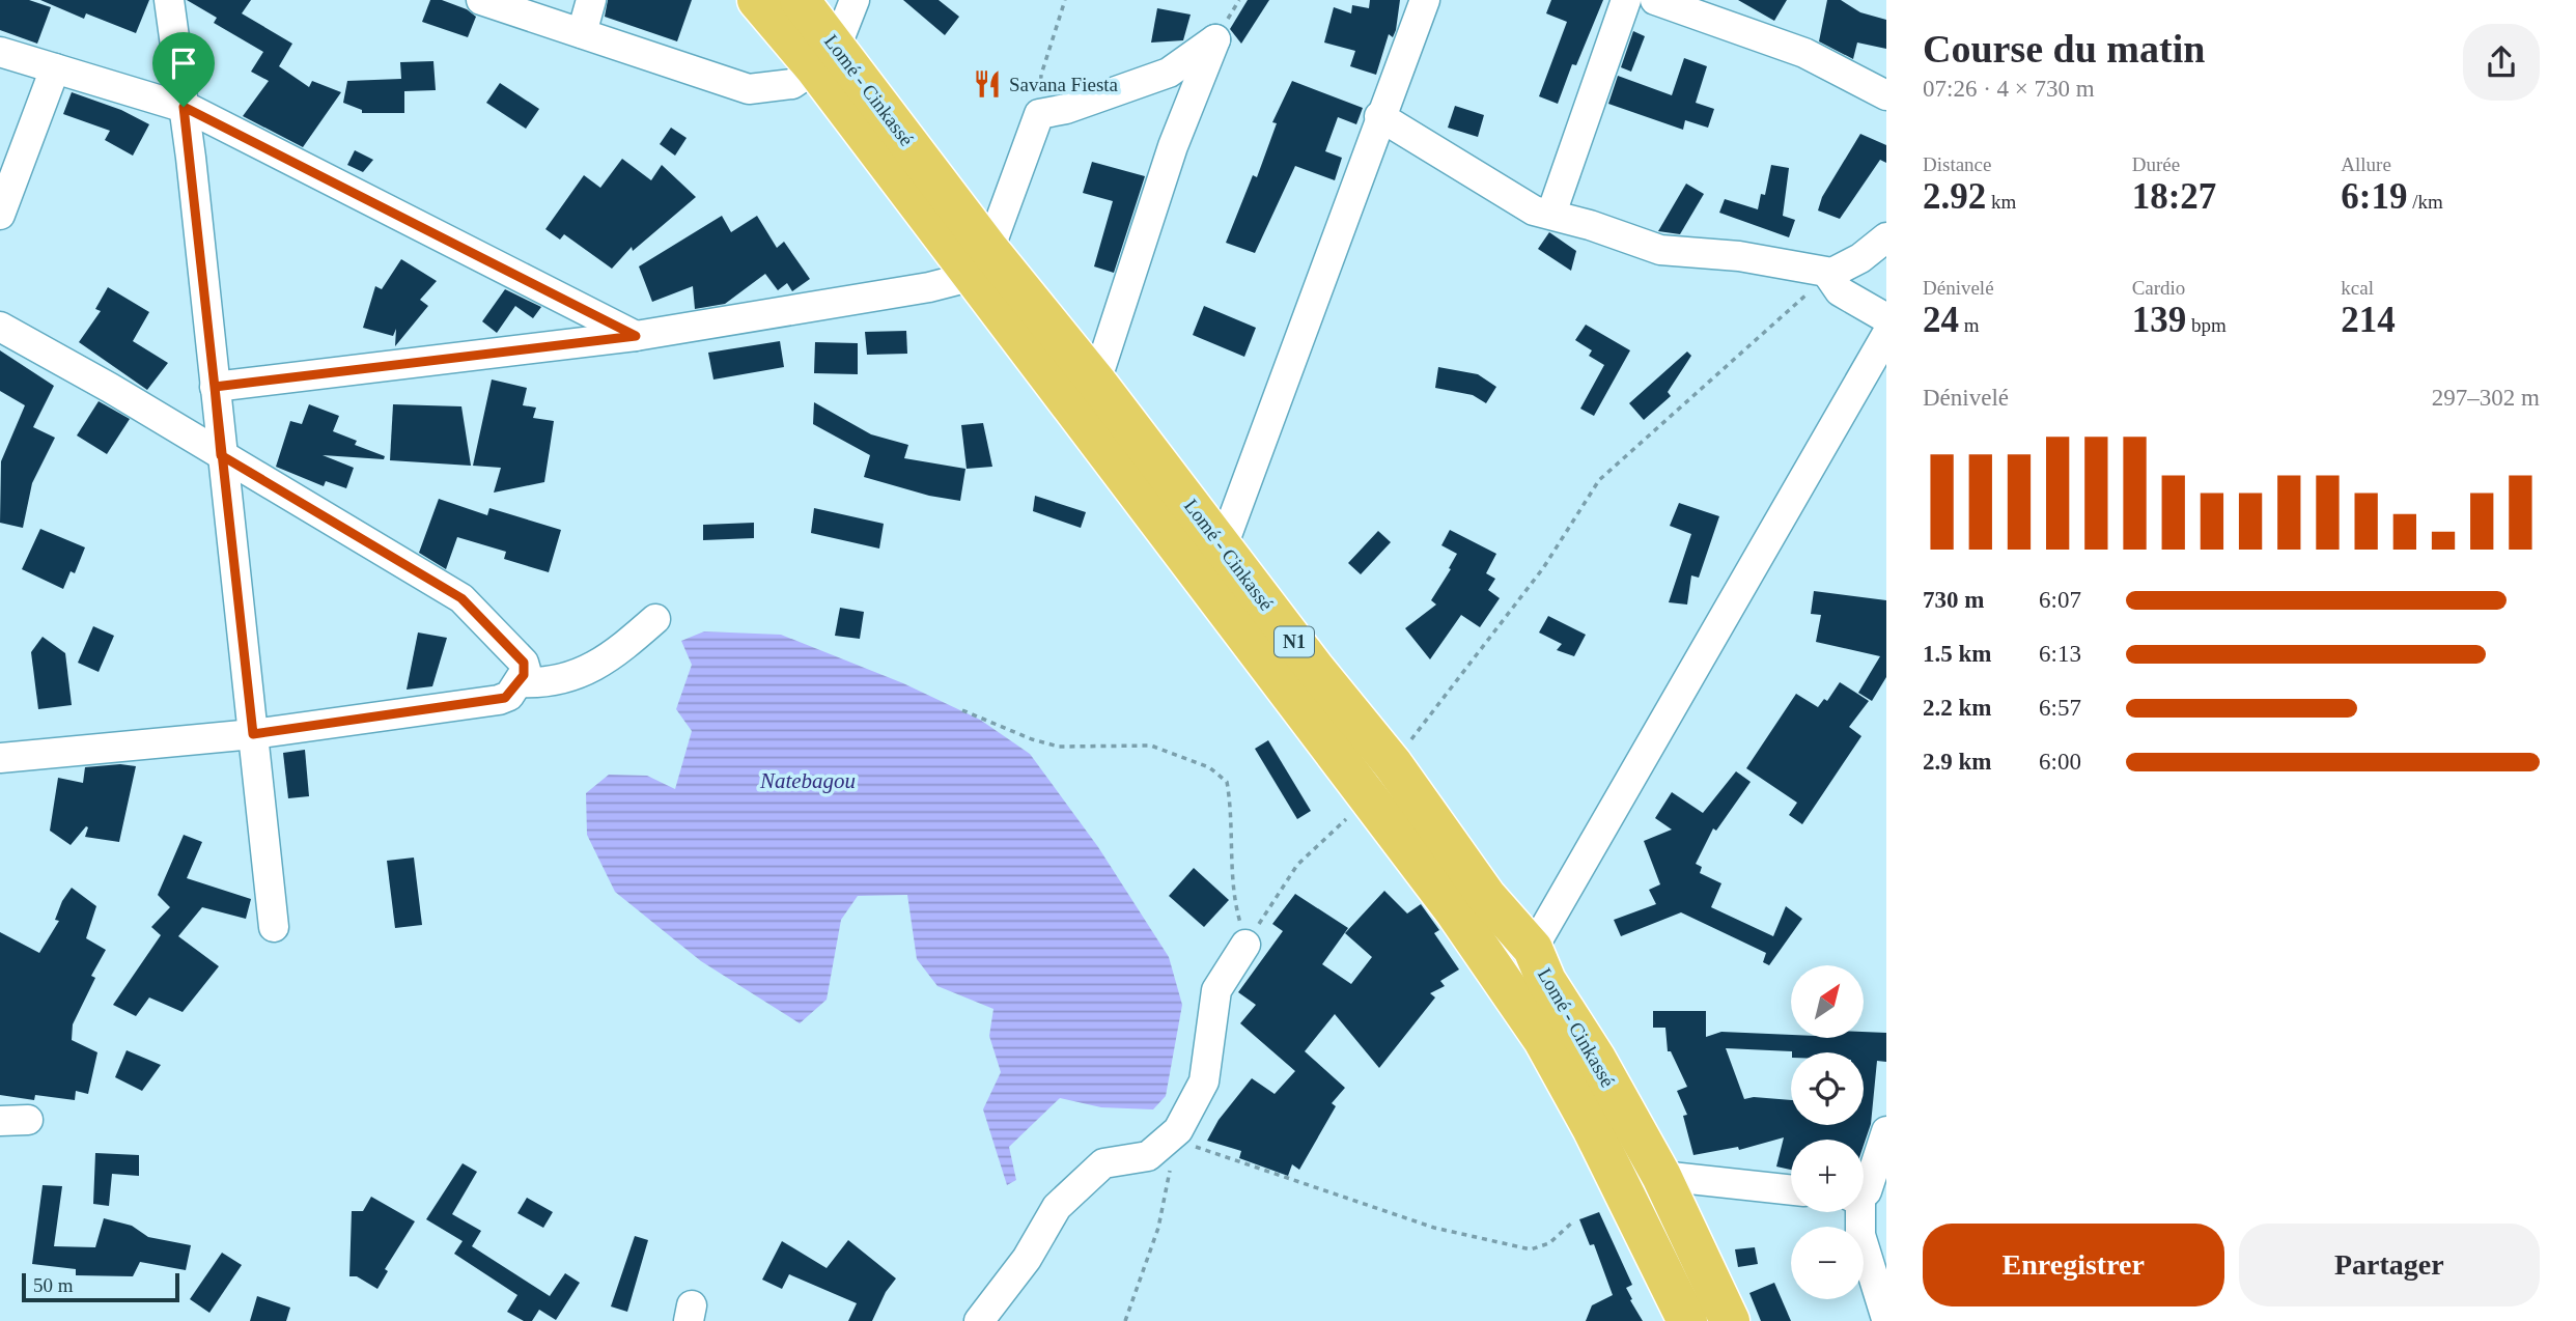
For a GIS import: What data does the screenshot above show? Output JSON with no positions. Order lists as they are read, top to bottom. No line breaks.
{"streets":{"highway":["Lomé - Cinkassé","N1"]},"water":["Natebagou"],"places":{"restaurant":["Savana Fiesta"]},"scale_bar":"50 m","north":"top right","page":{"heading":["Course du matin","07:26 · 4 × 730 m"],"stats":[["Distance","2.92 km"],["Durée","18:27"],["Allure","6:19 /km"],["Dénivelé","24 m"],["Cardio","139 bpm"],["kcal","214"]],"chart":["Dénivelé","297–302 m"],"list":[{"name":"730 m","note":"6:07"},{"name":"1.5 km","note":"6:13"},{"name":"2.2 km","note":"6:57"},{"name":"2.9 km","note":"6:00"}],"map_buttons":["+","−"],"buttons":["Enregistrer","Partager"],"scale":"50 m"}}
